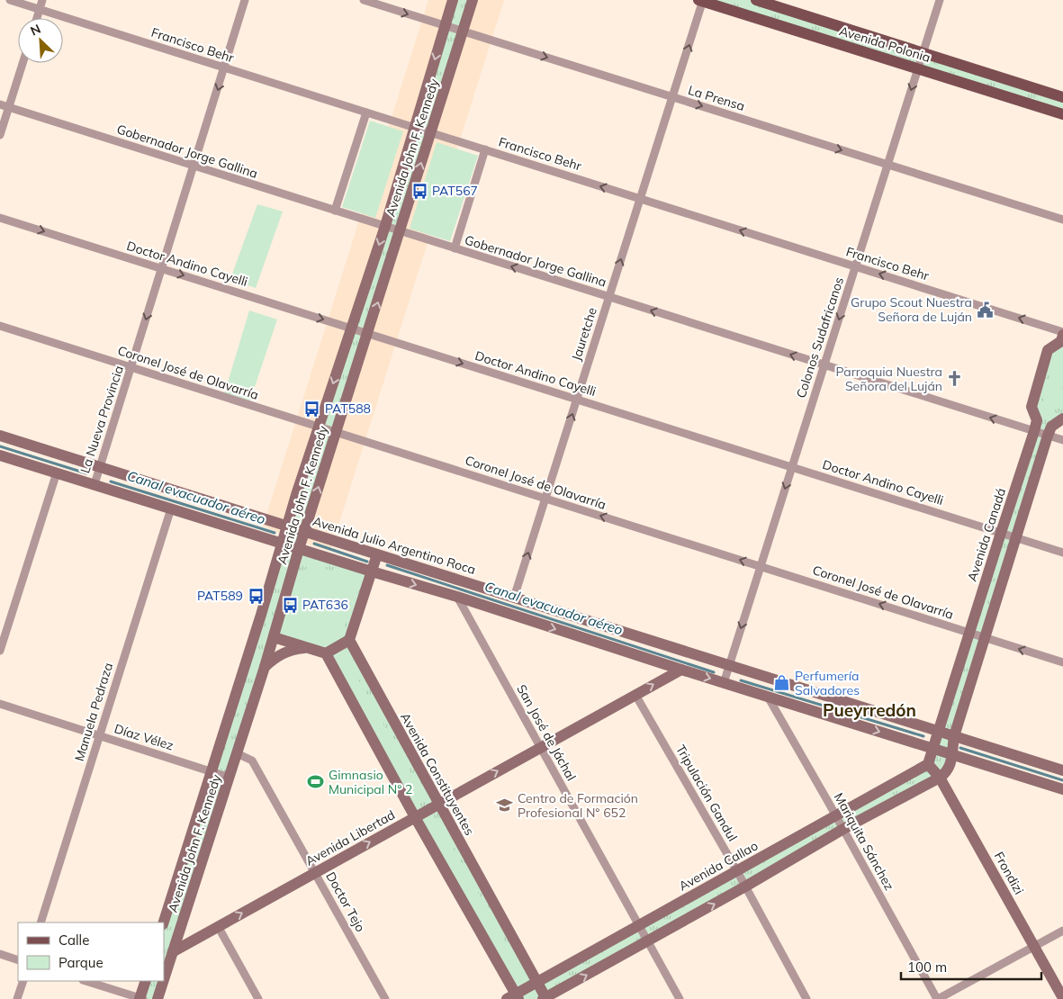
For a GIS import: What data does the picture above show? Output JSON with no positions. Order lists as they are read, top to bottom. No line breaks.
{"streets":{"main road":["Avenida Polonia","Avenida John F. Kennedy","Avenida Canadá","Avenida Julio Argentino Roca","Avenida Constituyentes","Avenida Libertad","Avenida Callao","Frondizi"],"street":["Francisco Behr","La Prensa","Gobernador Jorge Gallina","Doctor Andino Cayelli","Jauretche","Colonos Sudafricanos","Coronel José de Olavarría","La Nueva Provincia","Manuela Pedraza","San José de Jáchal","Díaz Vélez","Tripulación Gandul","Mariquita Sánchez","Doctor Tejo"]},"crossings":[["Avenida Polonia","Jauretche"],["Avenida Polonia","Colonos Sudafricanos"],["Francisco Behr","Avenida John F. Kennedy"],["Francisco Behr","Jauretche"],["Francisco Behr","Colonos Sudafricanos"],["Francisco Behr","La Nueva Provincia"],["Francisco Behr","Avenida Canadá"],["La Prensa","Avenida John F. Kennedy"],["La Prensa","Jauretche"],["La Prensa","Colonos Sudafricanos"],["Avenida John F. Kennedy","Gobernador Jorge Gallina"],["Avenida John F. Kennedy","Doctor Andino Cayelli"],["Avenida John F. Kennedy","Coronel José de Olavarría"],["Avenida John F. Kennedy","Avenida Julio Argentino Roca"],["Avenida John F. Kennedy","Díaz Vélez"],["Avenida John F. Kennedy","Avenida Libertad"],["Avenida John F. Kennedy","Doctor Tejo"],["Gobernador Jorge Gallina","Jauretche"],["Gobernador Jorge Gallina","Colonos Sudafricanos"],["Gobernador Jorge Gallina","La Nueva Provincia"],["Gobernador Jorge Gallina","Avenida Canadá"],["Doctor Andino Cayelli","Jauretche"],["Doctor Andino Cayelli","Colonos Sudafricanos"],["Doctor Andino Cayelli","La Nueva Provincia"],["Doctor Andino Cayelli","Avenida Canadá"],["Jauretche","Coronel José de Olavarría"],["Jauretche","Avenida Julio Argentino Roca"],["Colonos Sudafricanos","Coronel José de Olavarría"],["Colonos Sudafricanos","Avenida Julio Argentino Roca"],["Coronel José de Olavarría","La Nueva Provincia"],["Coronel José de Olavarría","Avenida Canadá"],["La Nueva Provincia","Avenida Julio Argentino Roca"],["Avenida Canadá","Avenida Julio Argentino Roca"],["Manuela Pedraza","Díaz Vélez"],["San José de Jáchal","Avenida Libertad"],["San José de Jáchal","Avenida Callao"],["Avenida Constituyentes","Avenida Libertad"],["Avenida Constituyentes","Avenida Callao"],["Tripulación Gandul","Avenida Libertad"],["Tripulación Gandul","Avenida Callao"],["Avenida Libertad","Doctor Tejo"],["Mariquita Sánchez","Avenida Callao"],["Avenida Callao","Frondizi"]],"one_way":["Francisco Behr","La Prensa","Gobernador Jorge Gallina","Doctor Andino Cayelli","Jauretche","Colonos Sudafricanos","Coronel José de Olavarría","La Nueva Provincia","Avenida Libertad"],"districts":["Pueyrredón"],"water":["Canal evacuador aéreo"],"places":{"bus stop":["PAT567","PAT588","PAT589","PAT636"],"public building":["Grupo Scout Nuestra Señora de Luján"],"church":["Parroquia Nuestra Señora del Luján"],"shop":["Perfumería Salvadores"],"sports":["Gimnasio Municipal N° 2"],"school or university":["Centro de Formación Profesional N° 652"]},"legend":["Calle","Parque"],"scale_bar":"100 m","north":"top left"}
